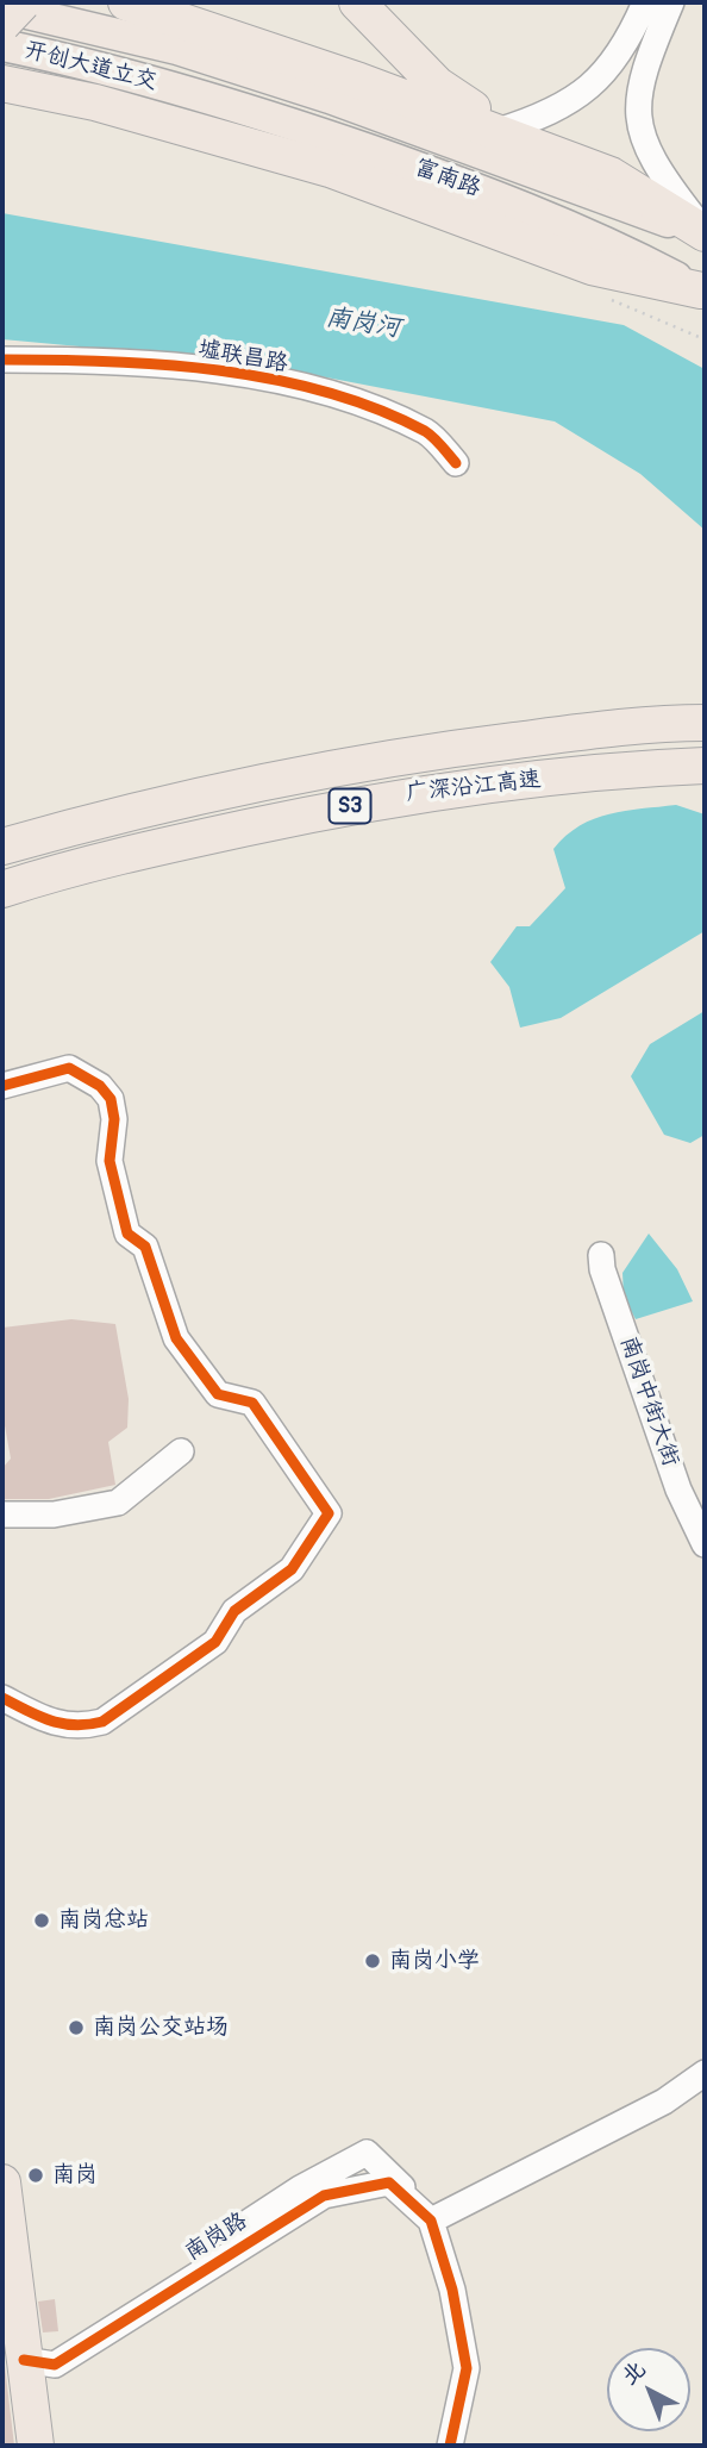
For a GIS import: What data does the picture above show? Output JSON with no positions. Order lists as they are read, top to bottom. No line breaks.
{"streets":{"highway":["广深沿江高速","S3"],"main road":["开创大道立交","富南路"],"street":["墟联昌路","南岗中街大街","南岗路"]},"crossings":[["开创大道立交","富南路"]],"water":["南岗河"],"places":["南岗总站","南岗小学","南岗公交站场","南岗"],"north":"top left"}
